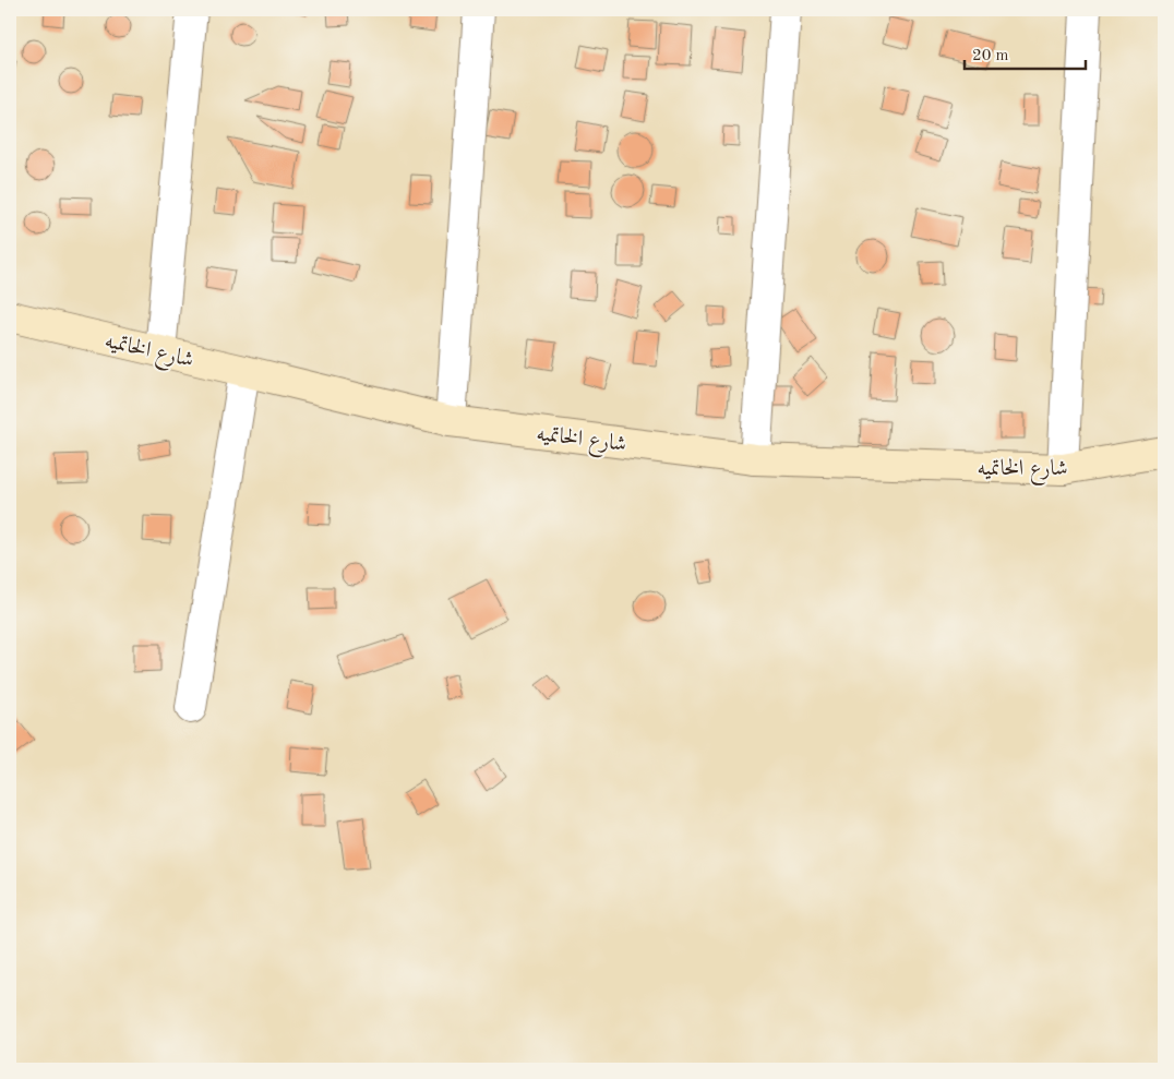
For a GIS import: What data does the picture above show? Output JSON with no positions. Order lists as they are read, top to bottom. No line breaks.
{"streets":{"street":["شارع الخاتميه"]},"scale_bar":"20 m"}
